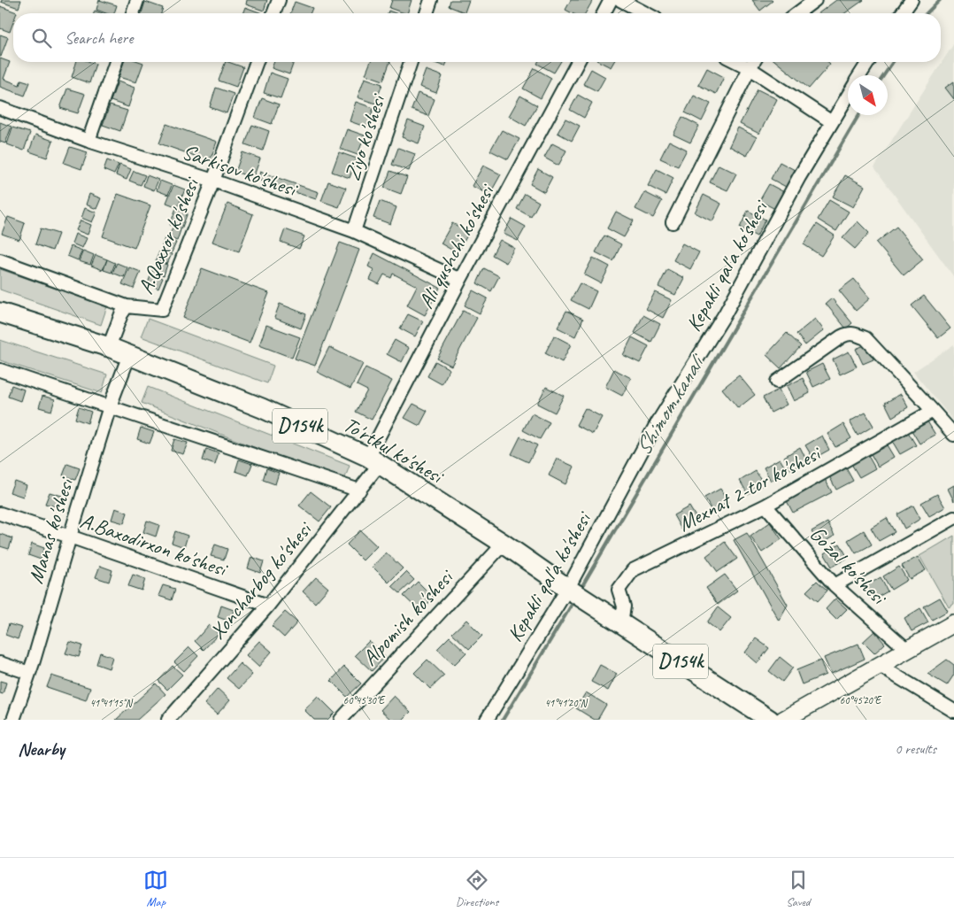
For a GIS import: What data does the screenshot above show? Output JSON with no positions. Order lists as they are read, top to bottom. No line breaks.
{"streets":{"main road":["D154k","To'rtkul ko'shesi"],"street":["Ziyo ko'shesi","Sarkisov ko'shesi","A.Qaxxor ko'shesi","Ali qushchi ko'shesi","Kepakli qal'a ko'shesi","Mexnat 2-tor ko'shesi","Manas ko'shesi","A.Baxodirxon ko'shesi","Go'zal ko'shesi","Xoncharbog ko'shesi","Alpomish ko'shesi"]},"crossings":[["Ziyo ko'shesi","Sarkisov ko'shesi"],["Sarkisov ko'shesi","A.Qaxxor ko'shesi"],["Sarkisov ko'shesi","Ali qushchi ko'shesi"],["A.Qaxxor ko'shesi","To'rtkul ko'shesi"],["Ali qushchi ko'shesi","To'rtkul ko'shesi"],["Ali qushchi ko'shesi","Xoncharbog ko'shesi"],["Kepakli qal'a ko'shesi","D154k"],["Kepakli qal'a ko'shesi","To'rtkul ko'shesi"],["D154k","To'rtkul ko'shesi"],["D154k","Mexnat 2-tor ko'shesi"],["To'rtkul ko'shesi","Manas ko'shesi"],["To'rtkul ko'shesi","Xoncharbog ko'shesi"],["To'rtkul ko'shesi","Alpomish ko'shesi"],["Mexnat 2-tor ko'shesi","Go'zal ko'shesi"],["Manas ko'shesi","A.Baxodirxon ko'shesi"],["A.Baxodirxon ko'shesi","Xoncharbog ko'shesi"]],"water":["Shimom kanali"],"north":"bottom right","page":{"search":"Search here","heading":["Nearby","0 results"],"nav":["Map","Directions","Saved"]},"coordinates":["60°45'30\"E","60°45'20\"E","41°41'15\"N","41°41'20\"N"]}
